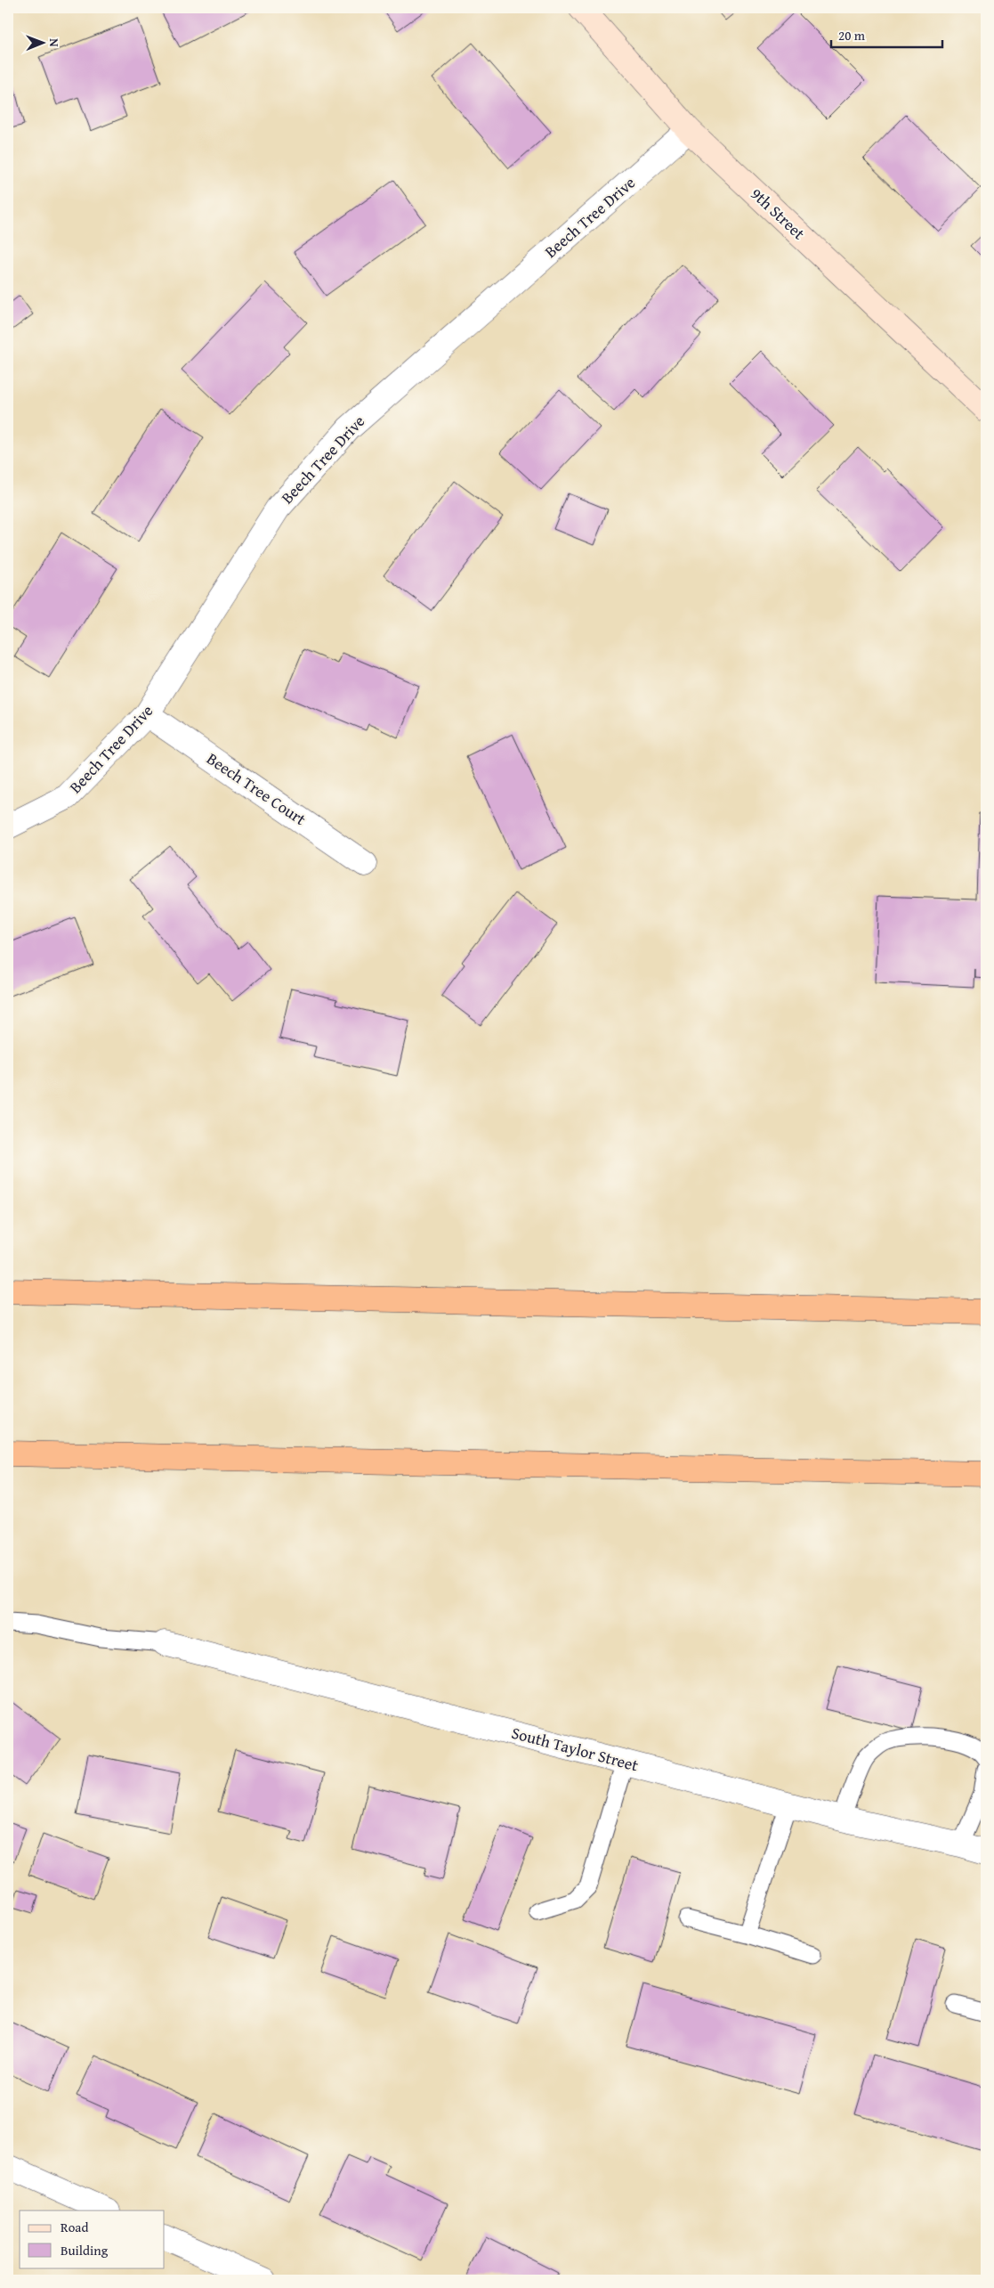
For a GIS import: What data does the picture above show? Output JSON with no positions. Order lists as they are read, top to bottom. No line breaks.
{"streets":{"street":["9th Street","Beech Tree Drive","Beech Tree Court","South Taylor Street"]},"crossings":[["9th Street","Beech Tree Drive"],["Beech Tree Drive","Beech Tree Court"]],"legend":["Road","Building"],"scale_bar":"20 m","north":"right"}
